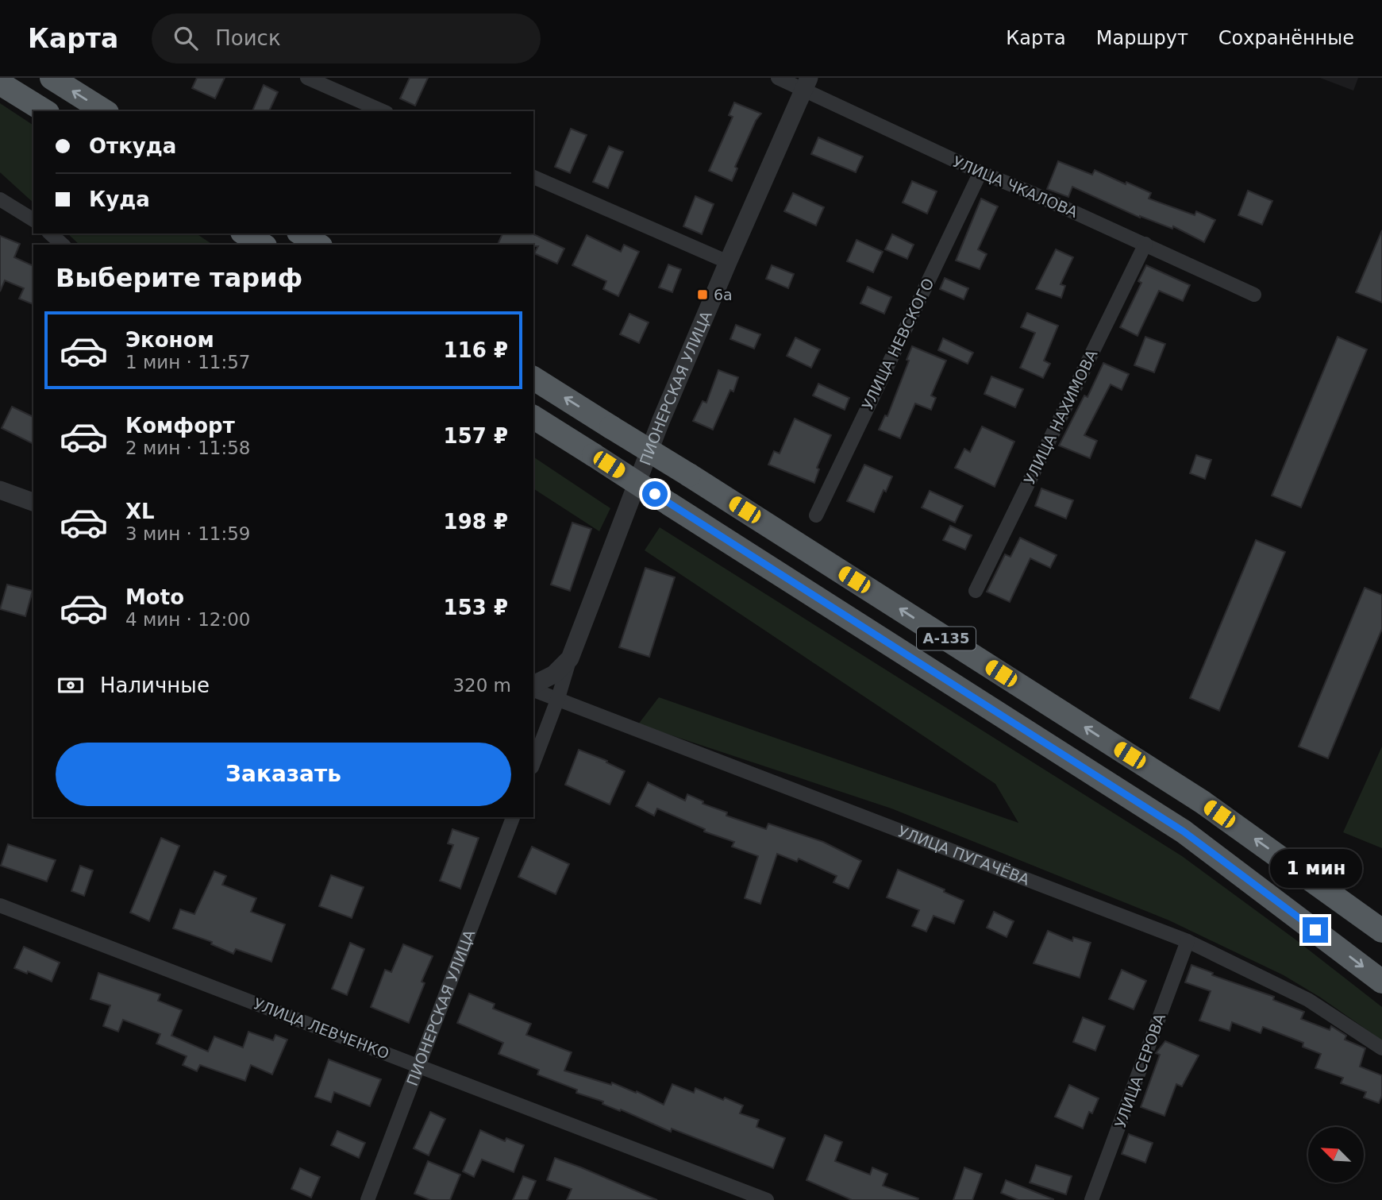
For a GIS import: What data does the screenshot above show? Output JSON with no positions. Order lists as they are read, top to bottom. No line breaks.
{"streets":{"highway":["А-135"],"street":["УЛИЦА ЧКАЛОВА","УЛИЦА НЕВСКОГО","ПИОНЕРСКАЯ УЛИЦА","УЛИЦА НАХИМОВА","УЛИЦА ПУГАЧЁВА","УЛИЦА ЛЕВЧЕНКО","УЛИЦА СЕРОВА"]},"crossings":[["УЛИЦА ЧКАЛОВА","УЛИЦА НЕВСКОГО"],["УЛИЦА ЧКАЛОВА","ПИОНЕРСКАЯ УЛИЦА"],["УЛИЦА ЧКАЛОВА","УЛИЦА НАХИМОВА"],["ПИОНЕРСКАЯ УЛИЦА","УЛИЦА ПУГАЧЁВА"],["ПИОНЕРСКАЯ УЛИЦА","УЛИЦА ЛЕВЧЕНКО"],["УЛИЦА ПУГАЧЁВА","УЛИЦА СЕРОВА"]],"places":{"transit":["6а"]},"north":"top left","page":{"header":"Карта","search":"Поиск","nav":["Карта","Маршрут","Сохранённые"],"banner":["Откуда","Куда"],"heading":"Выберите тариф","list":[{"name":"Эконом","note":"1 мин · 11:57","value":"116 ₽"},{"name":"Комфорт","note":"2 мин · 11:58","value":"157 ₽"},{"name":"XL","note":"3 мин · 11:59","value":"198 ₽"},{"name":"Moto","note":"4 мин · 12:00","value":"153 ₽"}],"pay":["Наличные","320 m"],"buttons":"Заказать","bubble":"1 мин"}}
